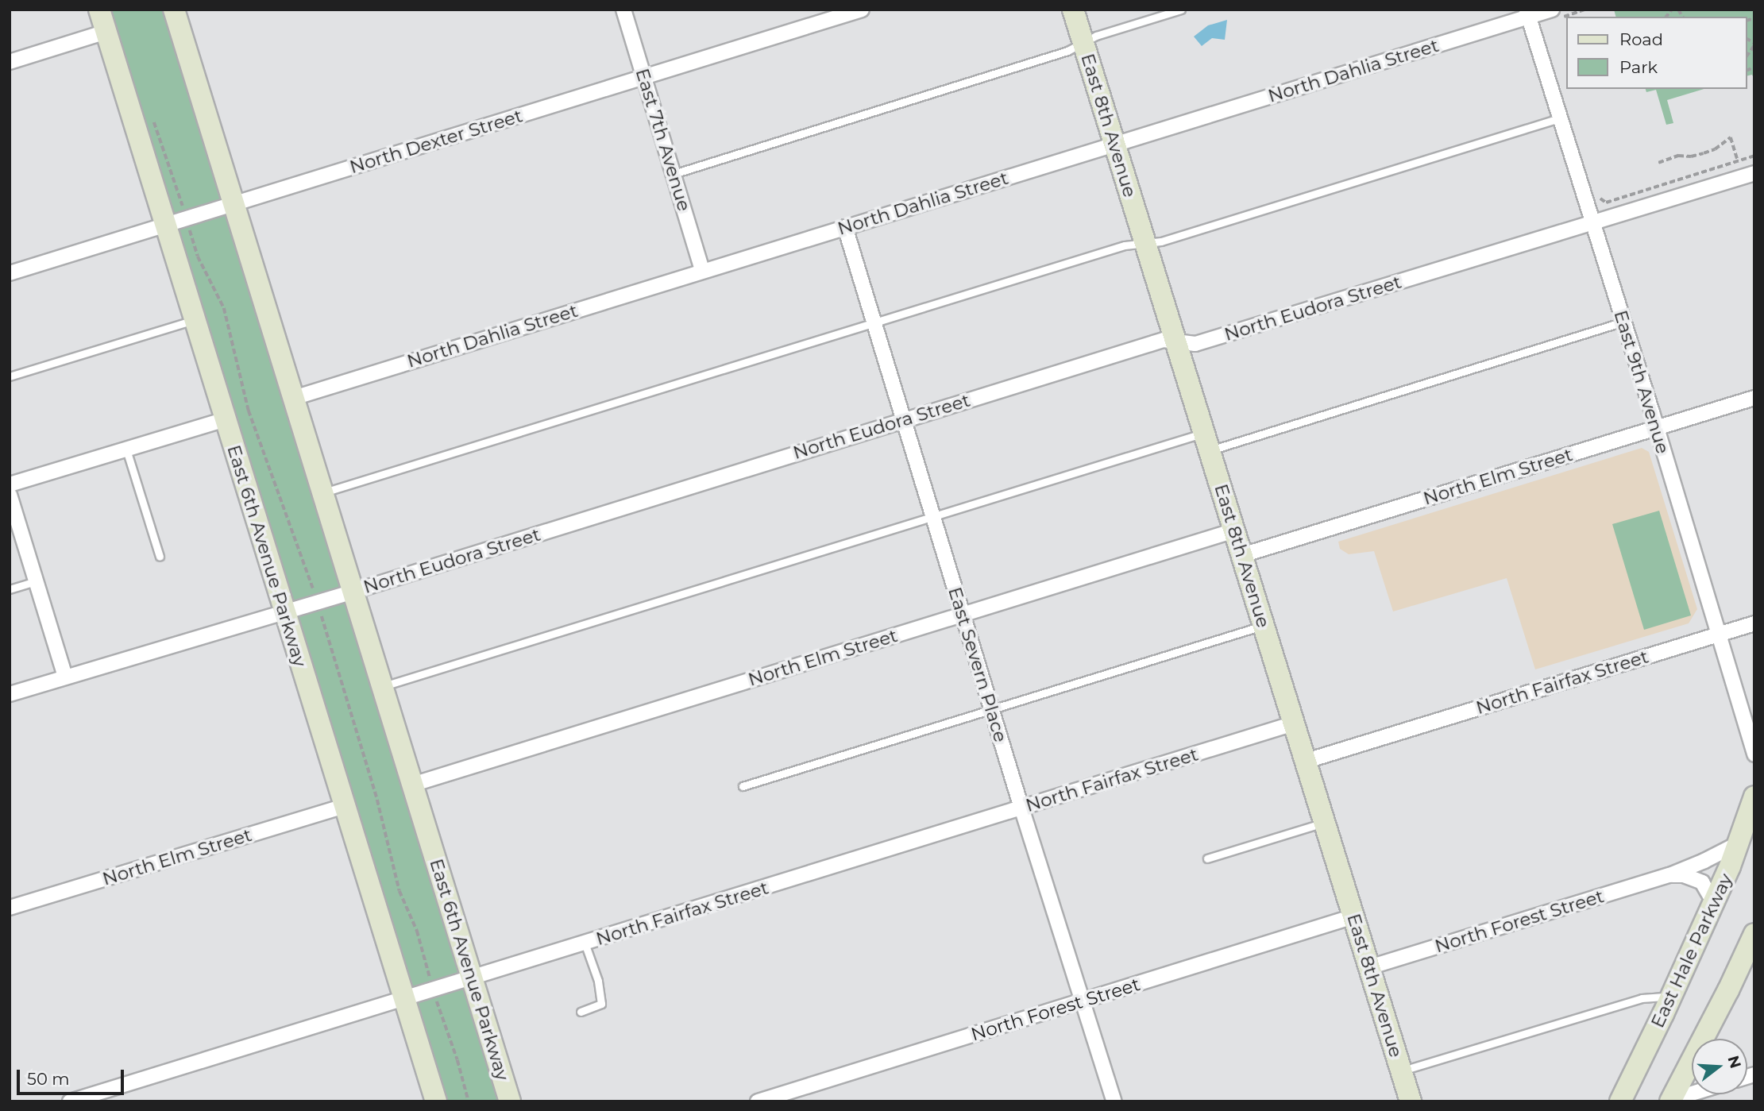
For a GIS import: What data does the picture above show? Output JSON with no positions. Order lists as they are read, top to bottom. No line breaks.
{"streets":{"main road":["East 8th Avenue","East 6th Avenue Parkway","East Hale Parkway"],"street":["North Dahlia Street","East 7th Avenue","North Dexter Street","North Eudora Street","East 9th Avenue","North Elm Street","East Severn Place","North Fairfax Street","North Forest Street"]},"crossings":[["North Dahlia Street","East 8th Avenue"],["North Dahlia Street","East 7th Avenue"],["North Dahlia Street","East 9th Avenue"],["North Dahlia Street","East 6th Avenue Parkway"],["North Dahlia Street","East Severn Place"],["East 8th Avenue","North Eudora Street"],["East 8th Avenue","North Elm Street"],["East 8th Avenue","North Fairfax Street"],["East 8th Avenue","North Forest Street"],["East 7th Avenue","North Dexter Street"],["North Dexter Street","East 6th Avenue Parkway"],["North Eudora Street","East 9th Avenue"],["North Eudora Street","East 6th Avenue Parkway"],["North Eudora Street","East Severn Place"],["East 9th Avenue","North Elm Street"],["East 9th Avenue","North Fairfax Street"],["North Elm Street","East 6th Avenue Parkway"],["North Elm Street","East Severn Place"],["East 6th Avenue Parkway","North Fairfax Street"],["East Severn Place","North Fairfax Street"],["East Severn Place","North Forest Street"],["North Forest Street","East Hale Parkway"]],"legend":["Road","Park"],"scale_bar":"50 m","north":"right"}
